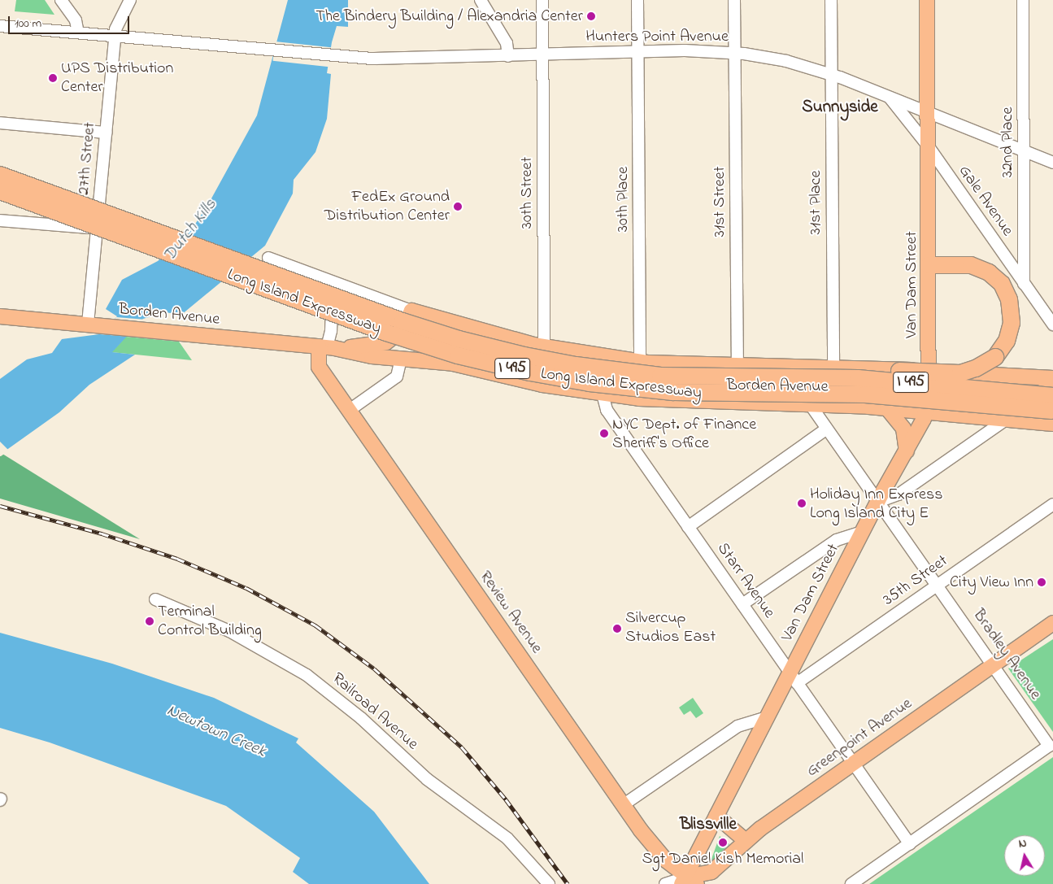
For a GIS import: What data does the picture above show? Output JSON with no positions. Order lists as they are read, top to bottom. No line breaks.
{"streets":{"highway":["Long Island Expressway","I 495"],"main road":["Van Dam Street","Borden Avenue","Review Avenue","Greenpoint Avenue"],"street":["Hunters Point Avenue","32nd Place","27th Street","30th Street","30th Place","Gale Avenue","31st Street","31st Place","Starr Avenue","35th Street","Bradley Avenue","Railroad Avenue"]},"crossings":[["Hunters Point Avenue","32nd Place"],["Hunters Point Avenue","27th Street"],["Hunters Point Avenue","30th Street"],["Hunters Point Avenue","30th Place"],["Hunters Point Avenue","Gale Avenue"],["Hunters Point Avenue","31st Street"],["Hunters Point Avenue","31st Place"],["Hunters Point Avenue","Van Dam Street"],["32nd Place","Gale Avenue"],["27th Street","Borden Avenue"],["30th Street","Borden Avenue"],["30th Place","Borden Avenue"],["Gale Avenue","Van Dam Street"],["31st Street","Borden Avenue"],["31st Place","Borden Avenue"],["Van Dam Street","Borden Avenue"],["Van Dam Street","Starr Avenue"],["Van Dam Street","35th Street"],["Van Dam Street","Review Avenue"],["Van Dam Street","Bradley Avenue"],["Van Dam Street","Greenpoint Avenue"],["Long Island Expressway","Borden Avenue"],["Borden Avenue","Starr Avenue"],["Borden Avenue","Review Avenue"],["Borden Avenue","Bradley Avenue"],["Starr Avenue","35th Street"],["Starr Avenue","Bradley Avenue"],["Starr Avenue","Greenpoint Avenue"],["35th Street","Bradley Avenue"],["Review Avenue","Greenpoint Avenue"],["Bradley Avenue","Greenpoint Avenue"]],"districts":["Sunnyside","Blissville"],"water":["Dutch Kills","Newtown Creek"],"places":["The Bindery Building / Alexandria Center","UPS Distribution Center","FedEx Ground Distribution Center","NYC Dept. of Finance Sheriff's Office","Holiday Inn Express Long Island City E","City View Inn","Terminal Control Building","Silvercup Studios East","Sgt Daniel Kish Memorial"],"scale_bar":"100 m","north":"top"}
